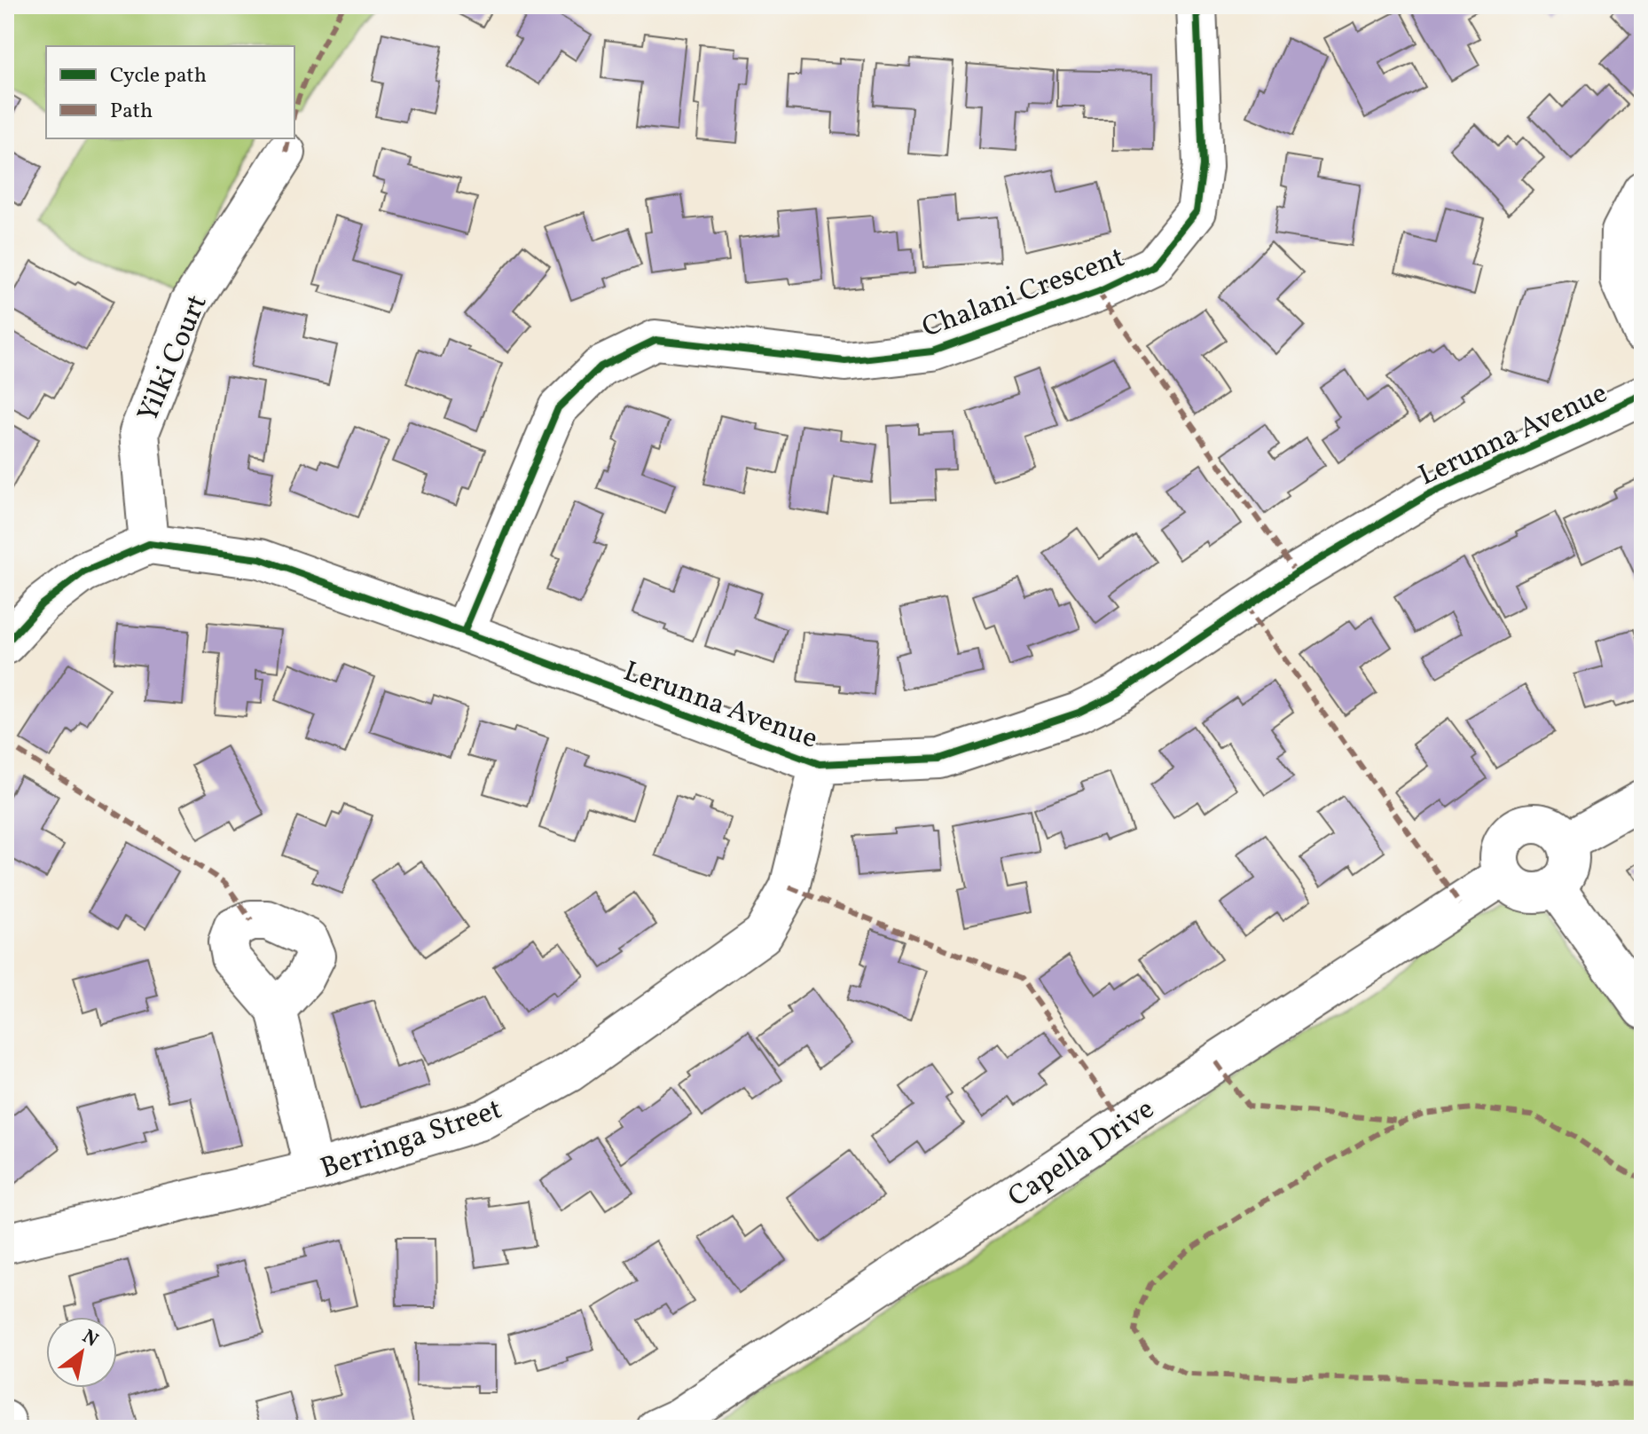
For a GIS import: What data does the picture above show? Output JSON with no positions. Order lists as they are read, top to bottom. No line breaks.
{"streets":{"street":["Chalani Crescent","Yilki Court","Lerunna Avenue","Berringa Street","Capella Drive"]},"crossings":[["Chalani Crescent","Lerunna Avenue"],["Yilki Court","Lerunna Avenue"],["Lerunna Avenue","Berringa Street"]],"legend":["Cycle path","Path"],"north":"top right"}
